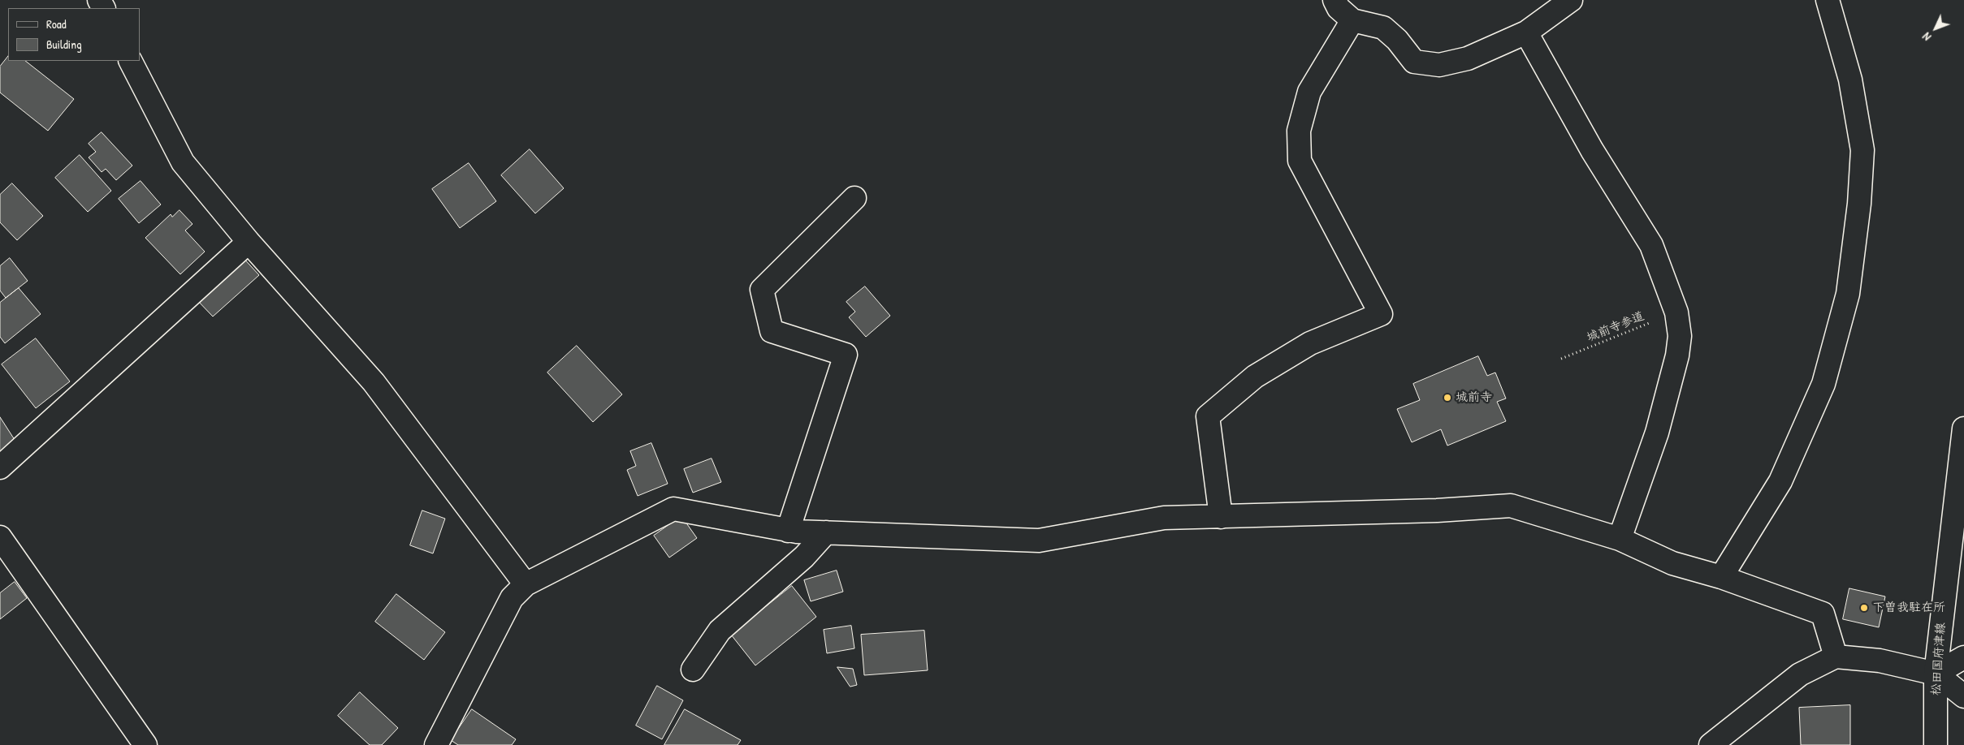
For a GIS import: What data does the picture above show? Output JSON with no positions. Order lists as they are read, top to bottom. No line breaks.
{"streets":{"street":["松田国府津線"],"path":["城前寺参道"]},"places":["城前寺","下曽我駐在所"],"legend":["Road","Building"],"north":"bottom left"}
